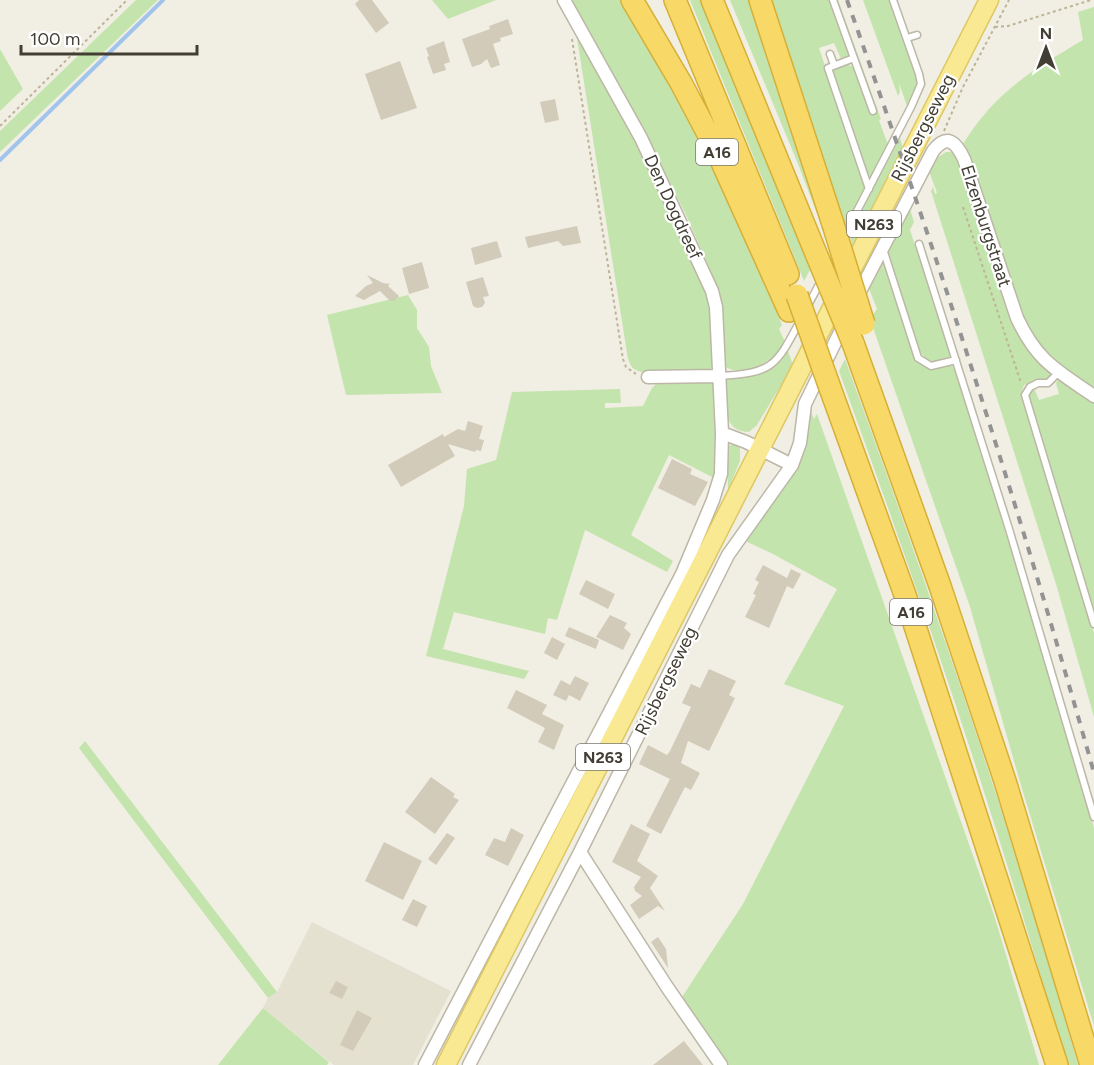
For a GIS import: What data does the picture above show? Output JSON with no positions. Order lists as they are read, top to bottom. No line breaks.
{"streets":{"highway":["A16"],"main road":["Rijsbergseweg","N263"],"street":["Den Dogdreef","Elzenburgstraat"]},"crossings":[["Rijsbergseweg","Den Dogdreef"],["Rijsbergseweg","Elzenburgstraat"]],"scale_bar":"100 m","north":"top"}
